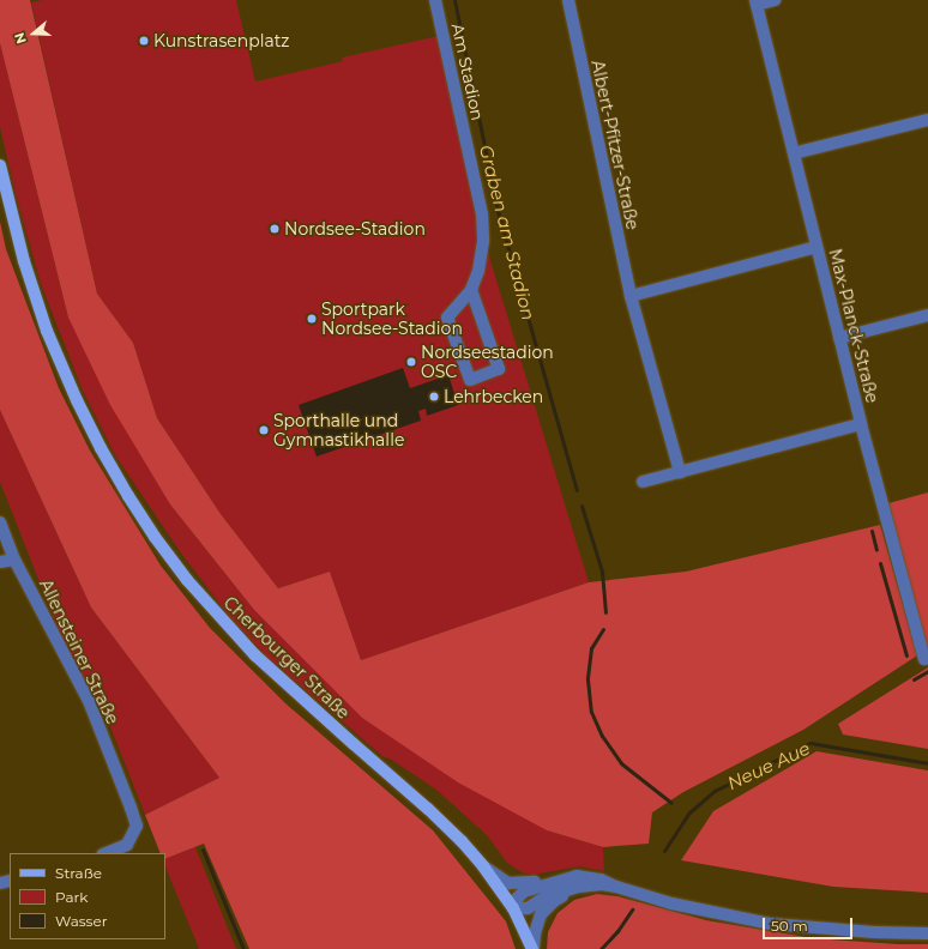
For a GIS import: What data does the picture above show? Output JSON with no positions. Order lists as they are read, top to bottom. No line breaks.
{"streets":{"main road":["Cherbourger Straße"],"street":["Am Stadion","Albert-Pfitzer-Straße","Max-Planck-Straße","Allensteiner Straße"]},"water":["Graben am Stadion","Neue Aue"],"places":["Kunstrasenplatz","Nordsee-Stadion","Sportpark Nordsee-Stadion","Nordseestadion OSC","Lehrbecken","Sporthalle und Gymnastikhalle"],"legend":["Straße","Park","Wasser"],"scale_bar":"50 m","north":"left"}
